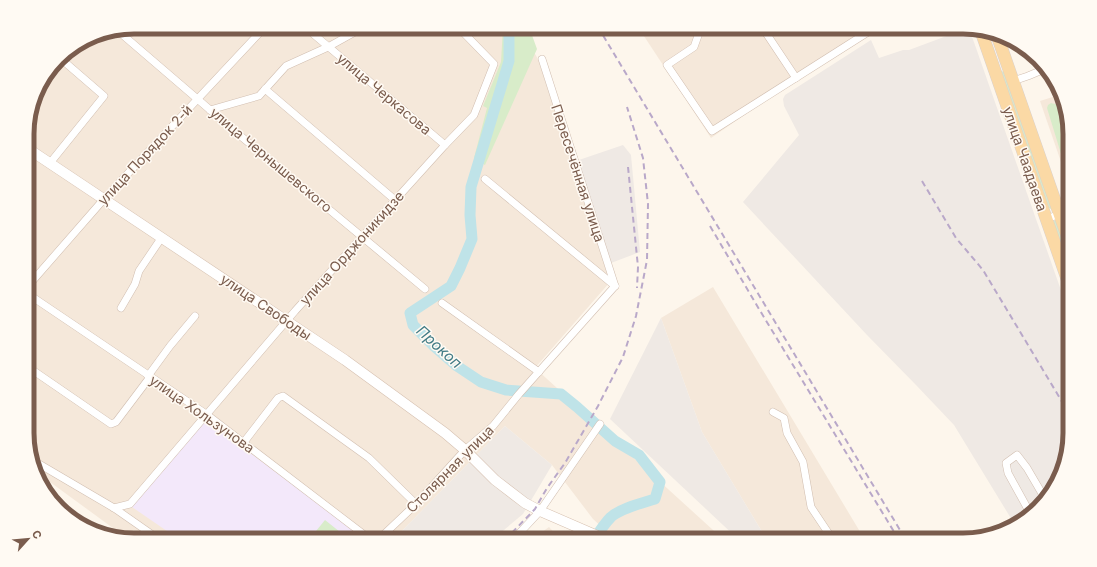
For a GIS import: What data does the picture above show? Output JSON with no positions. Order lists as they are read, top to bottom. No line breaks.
{"streets":{"main road":["улица Чаадаева","улица Свободы"],"street":["улица Черкасова","улица Порядок 2-й","улица Чернышевского","Пересечённая улица","улица Орджоникидзе","улица Хользунова","Столярная улица"]},"crossings":[["улица Черкасова","улица Орджоникидзе"],["улица Порядок 2-й","улица Чернышевского"],["улица Порядок 2-й","улица Свободы"],["улица Чернышевского","улица Орджоникидзе"],["улица Орджоникидзе","улица Свободы"],["улица Орджоникидзе","улица Хользунова"],["улица Свободы","Столярная улица"]],"water":["Прокоп"],"north":"top right"}
